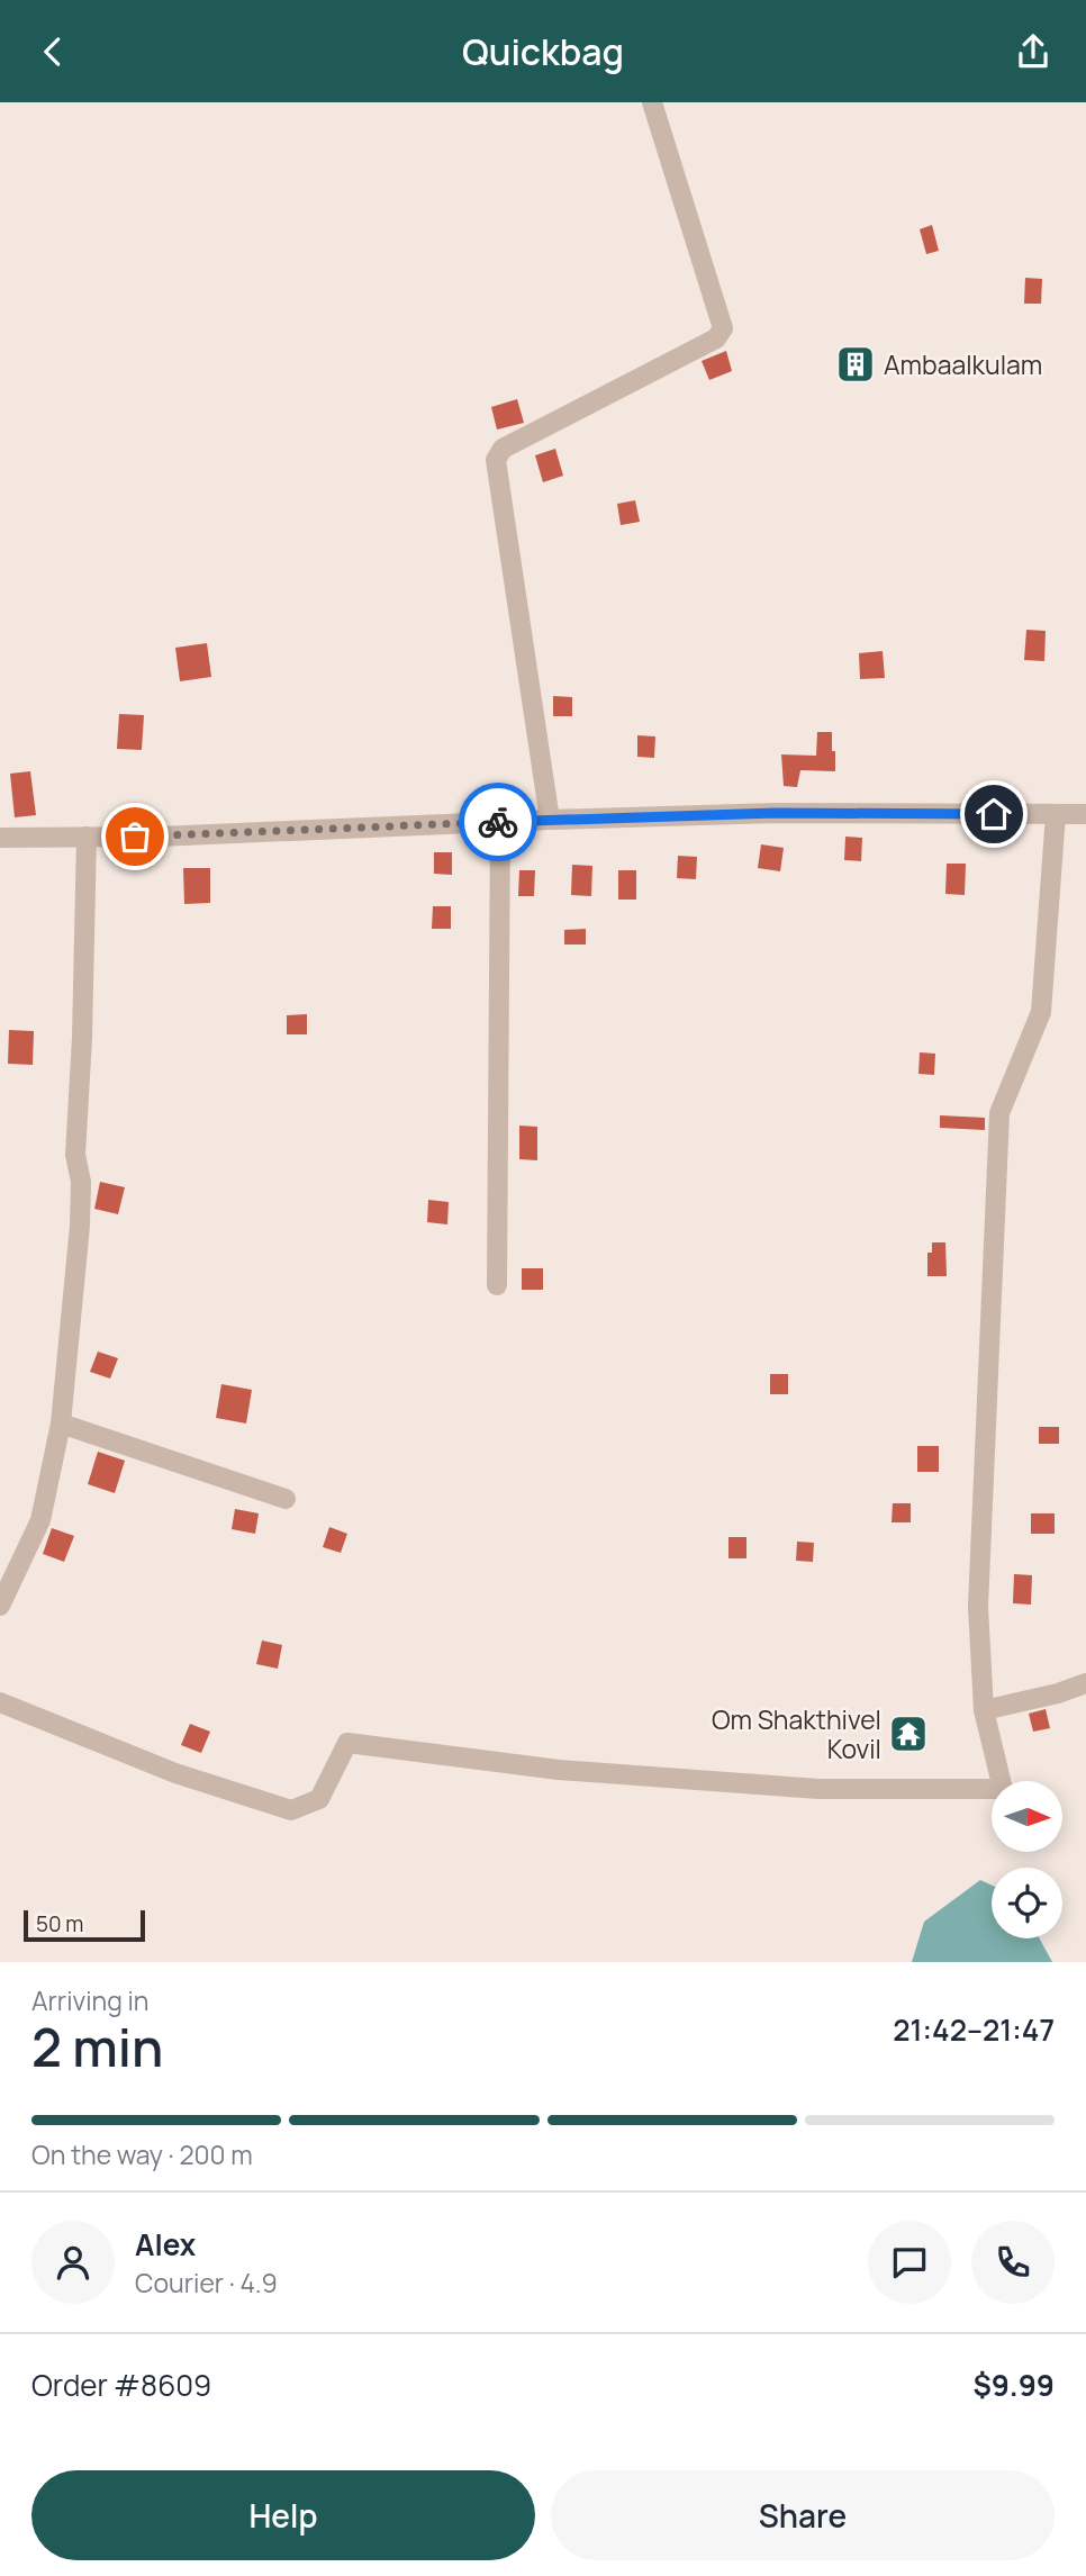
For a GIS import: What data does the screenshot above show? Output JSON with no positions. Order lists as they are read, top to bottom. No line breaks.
{"places":{"building":["Ambaalkulam"],"temple":["Om Shakthivel Kovil"]},"scale_bar":"50 m","north":"right","page":{"header":"Quickbag","scale":"50 m","heading":["2 min","Arriving in","21:42–21:47"],"panel":["Alex","Courier · 4.9","Order #8609","$9.99"],"bar":"On the way · 200 m","buttons":["Help","Share"]}}
